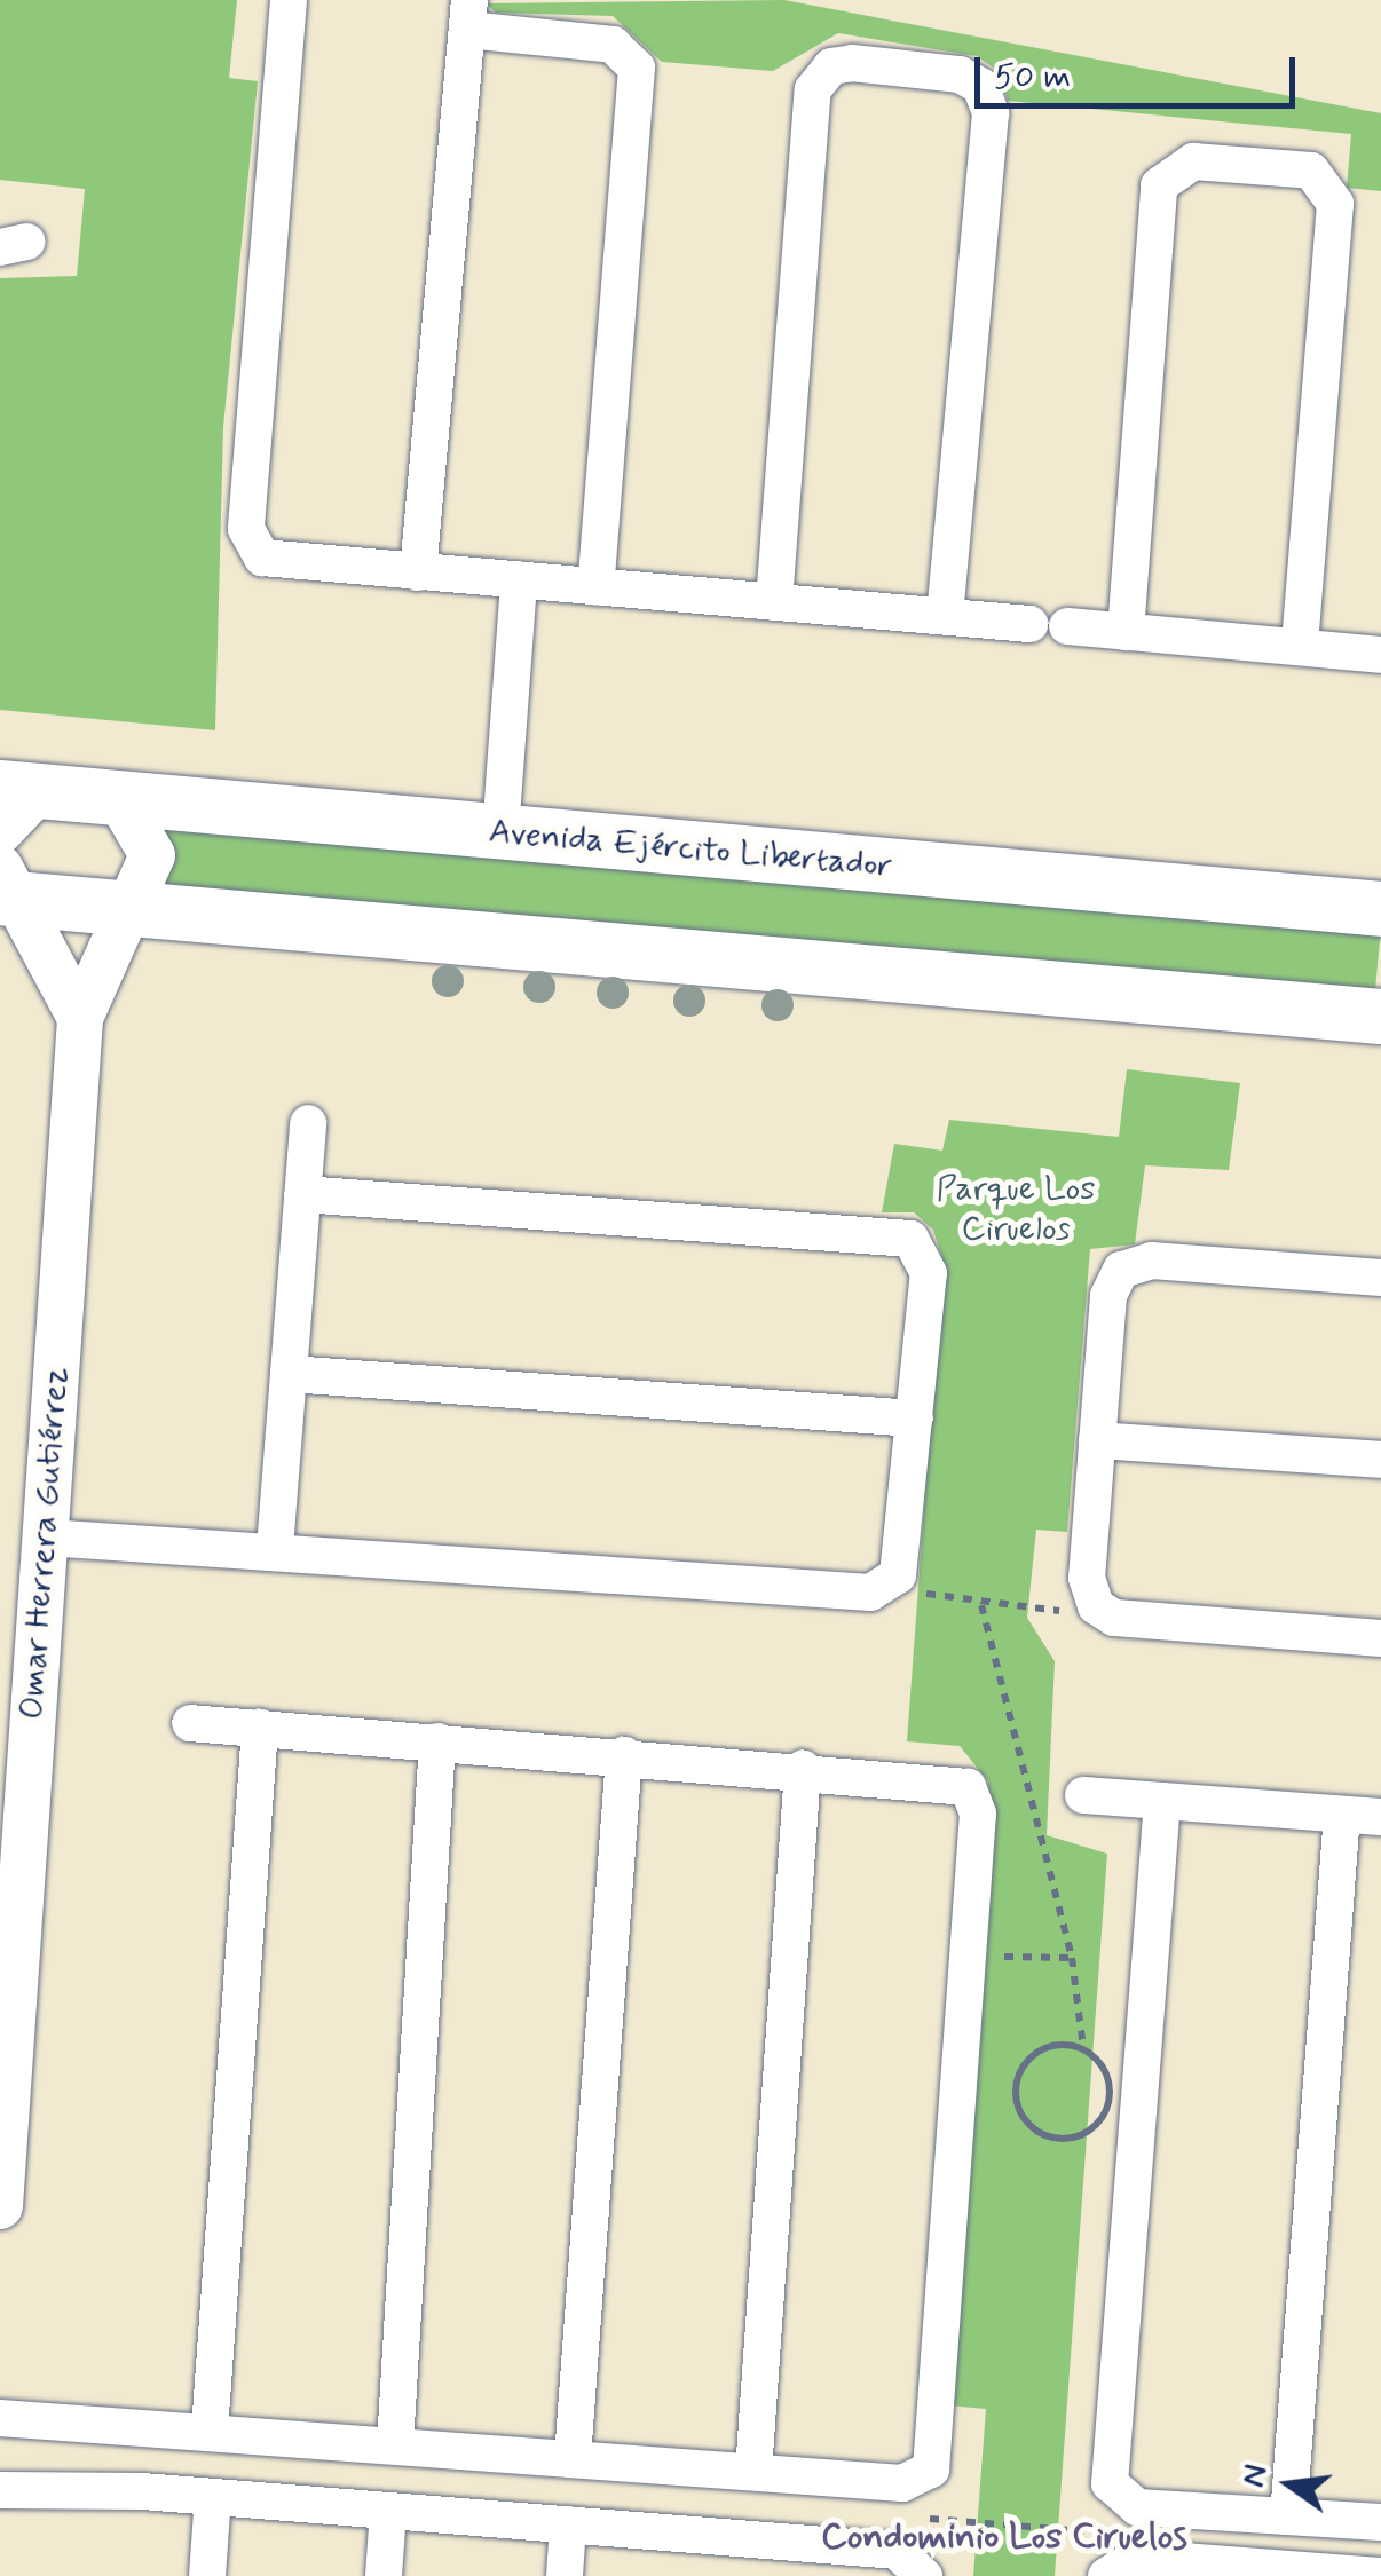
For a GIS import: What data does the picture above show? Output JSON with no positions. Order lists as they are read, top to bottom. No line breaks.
{"streets":{"main road":["Avenida Ejército Libertador"],"street":["Omar Herrera Gutiérrez"]},"crossings":[["Avenida Ejército Libertador","Omar Herrera Gutiérrez"]],"districts":["Condominio Los Ciruelos"],"parks":["Parque Los Ciruelos"],"scale_bar":"50 m","north":"left"}
